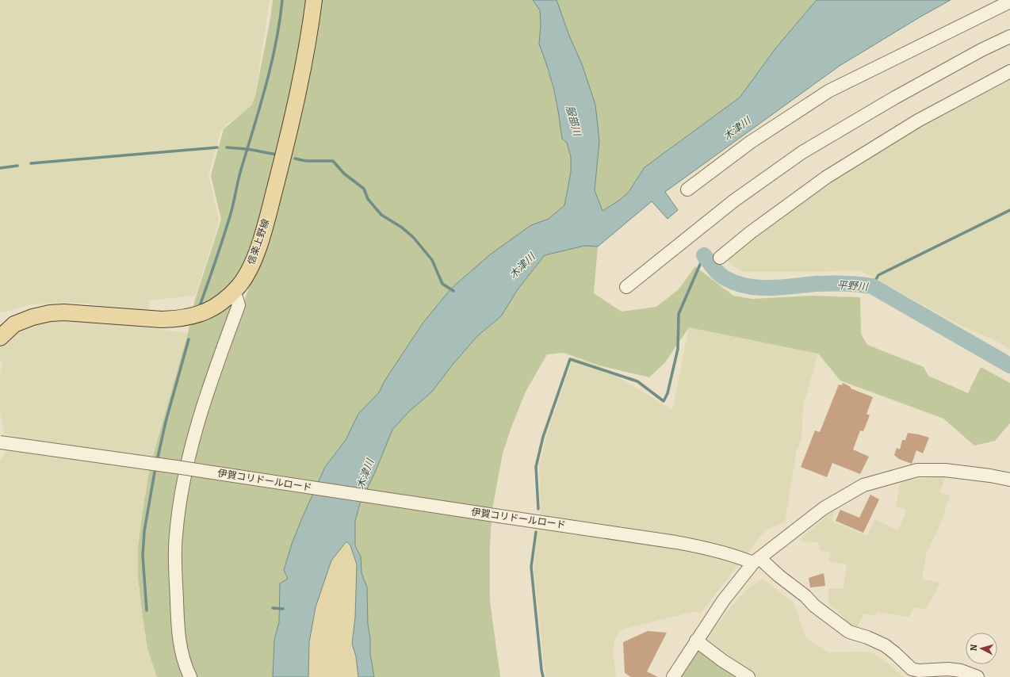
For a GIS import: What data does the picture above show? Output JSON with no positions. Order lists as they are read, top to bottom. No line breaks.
{"streets":{"main road":["信楽上野線"],"street":["伊賀コリドールロード"]},"water":["服部川","木津川","平野川"],"north":"left"}
